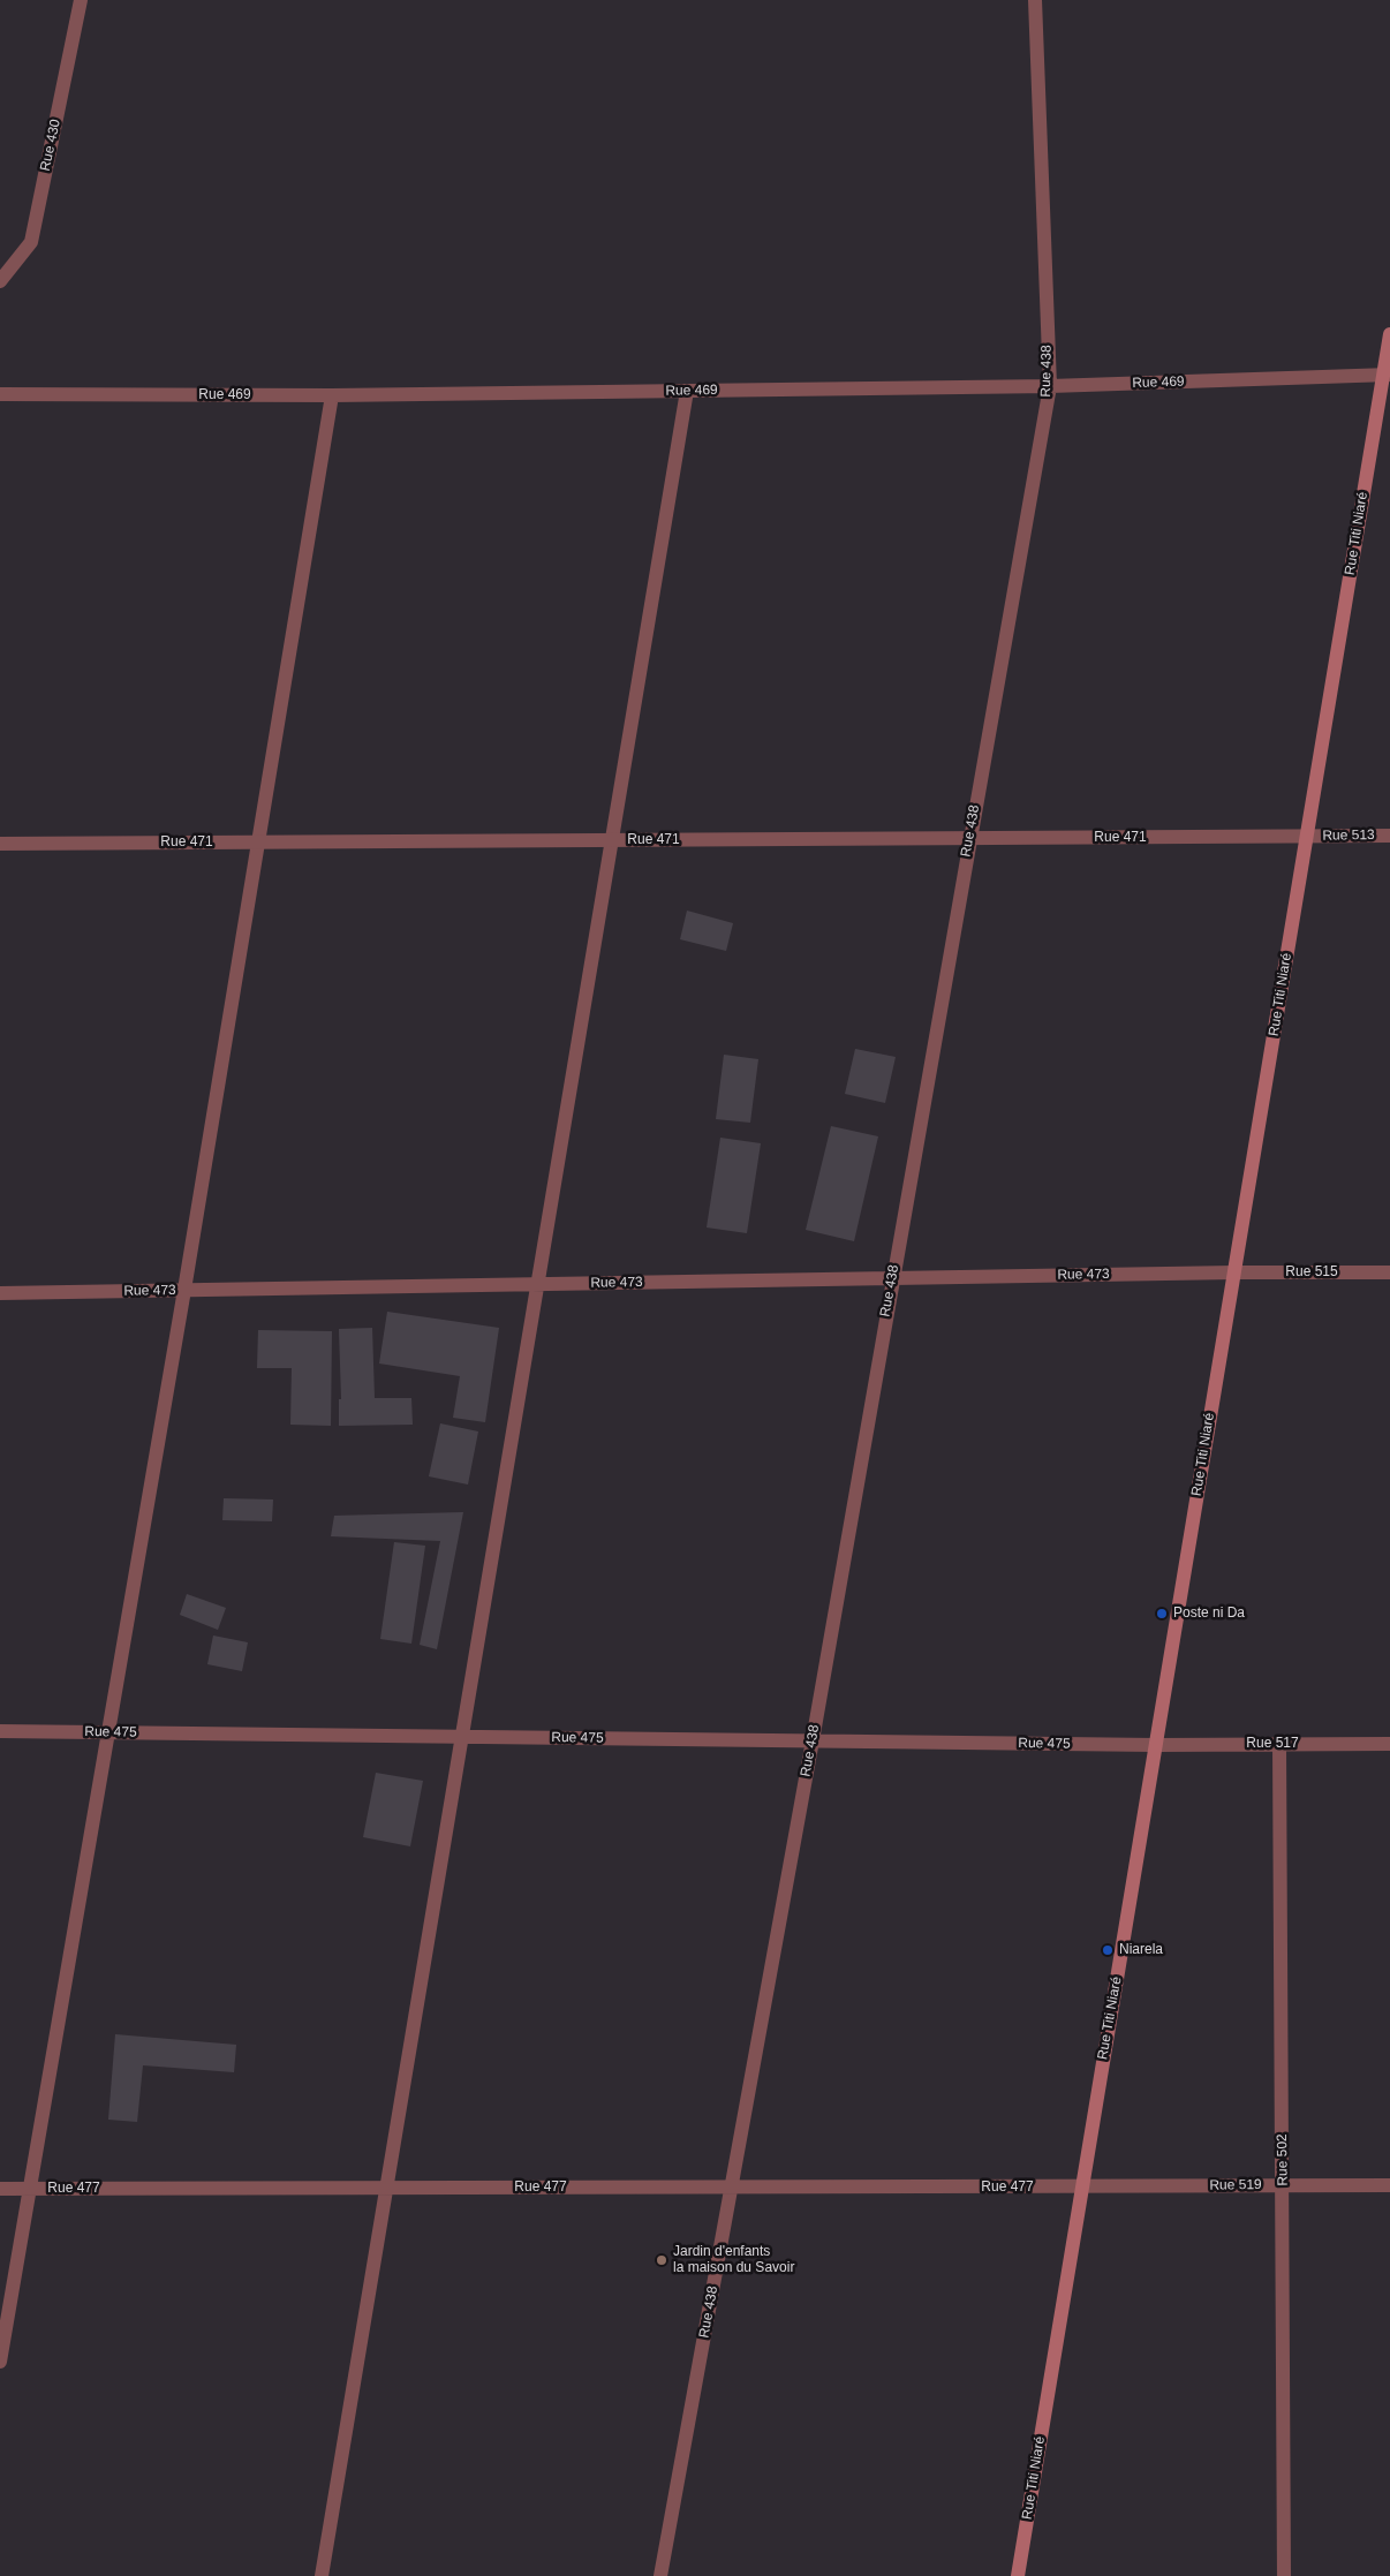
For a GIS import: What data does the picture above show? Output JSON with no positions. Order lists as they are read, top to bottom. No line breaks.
{"streets":{"main road":["Rue Titi Niaré"],"street":["Rue 430","Rue 438","Rue 469","Rue 513","Rue 471","Rue 515","Rue 473","Rue 475","Rue 517","Rue 502","Rue 519","Rue 477"]},"crossings":[["Rue 438","Rue 469"],["Rue 438","Rue 471"],["Rue 438","Rue 473"],["Rue 438","Rue 475"],["Rue 438","Rue 477"],["Rue 469","Rue Titi Niaré"],["Rue Titi Niaré","Rue 513"],["Rue Titi Niaré","Rue 471"],["Rue Titi Niaré","Rue 515"],["Rue Titi Niaré","Rue 473"],["Rue Titi Niaré","Rue 475"],["Rue Titi Niaré","Rue 517"],["Rue Titi Niaré","Rue 519"],["Rue Titi Niaré","Rue 477"],["Rue 513","Rue 471"],["Rue 515","Rue 473"],["Rue 475","Rue 517"],["Rue 517","Rue 502"],["Rue 502","Rue 519"],["Rue 519","Rue 477"]],"places":["Poste ni Da","Niarela","Jardin d'enfants la maison du Savoir"]}
